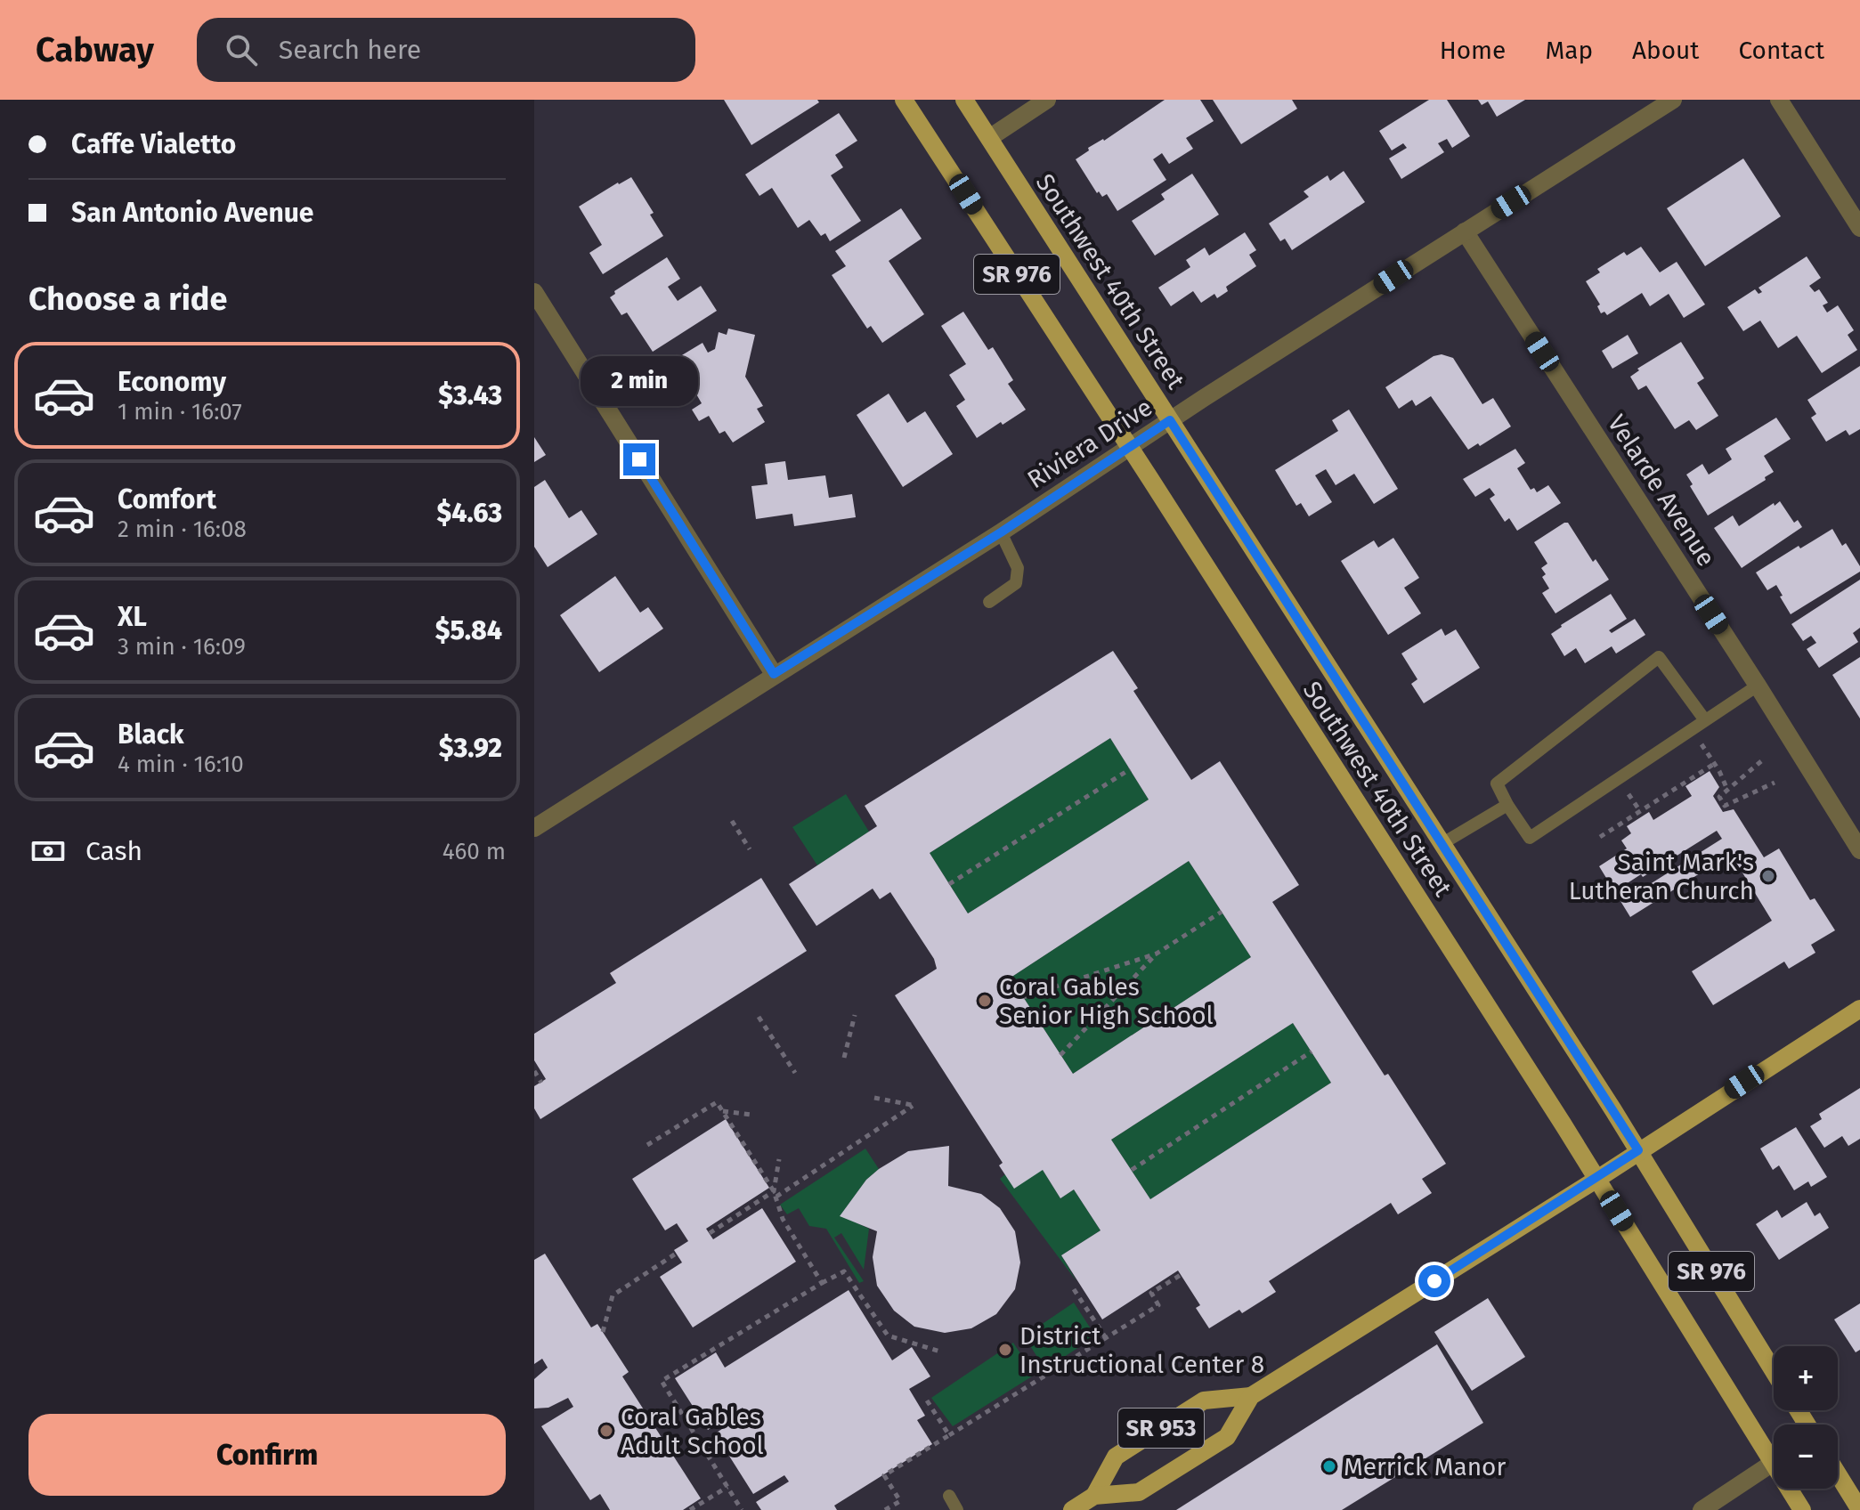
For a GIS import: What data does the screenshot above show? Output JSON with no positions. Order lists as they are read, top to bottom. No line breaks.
{"streets":{"main road":["SR 976","Southwest 40th Street","SR 953"],"street":["Riviera Drive","Velarde Avenue"]},"crossings":[["Southwest 40th Street","Riviera Drive"],["Southwest 40th Street","SR 953"],["Riviera Drive","Velarde Avenue"]],"places":["Saint Mark's Lutheran Church","Coral Gables Senior High School","District Instructional Center 8","Coral Gables Adult School","Merrick Manor"],"page":{"header":"Cabway","search":"Search here","nav":["Home","Map","About","Contact"],"banner":["Caffe Vialetto","San Antonio Avenue"],"heading":"Choose a ride","list":[{"name":"Economy","note":"1 min · 16:07","value":"$3.43"},{"name":"Comfort","note":"2 min · 16:08","value":"$4.63"},{"name":"XL","note":"3 min · 16:09","value":"$5.84"},{"name":"Black","note":"4 min · 16:10","value":"$3.92"}],"bubble":"2 min","pay":["Cash","460 m"],"map_buttons":["+","−"],"buttons":"Confirm"}}
